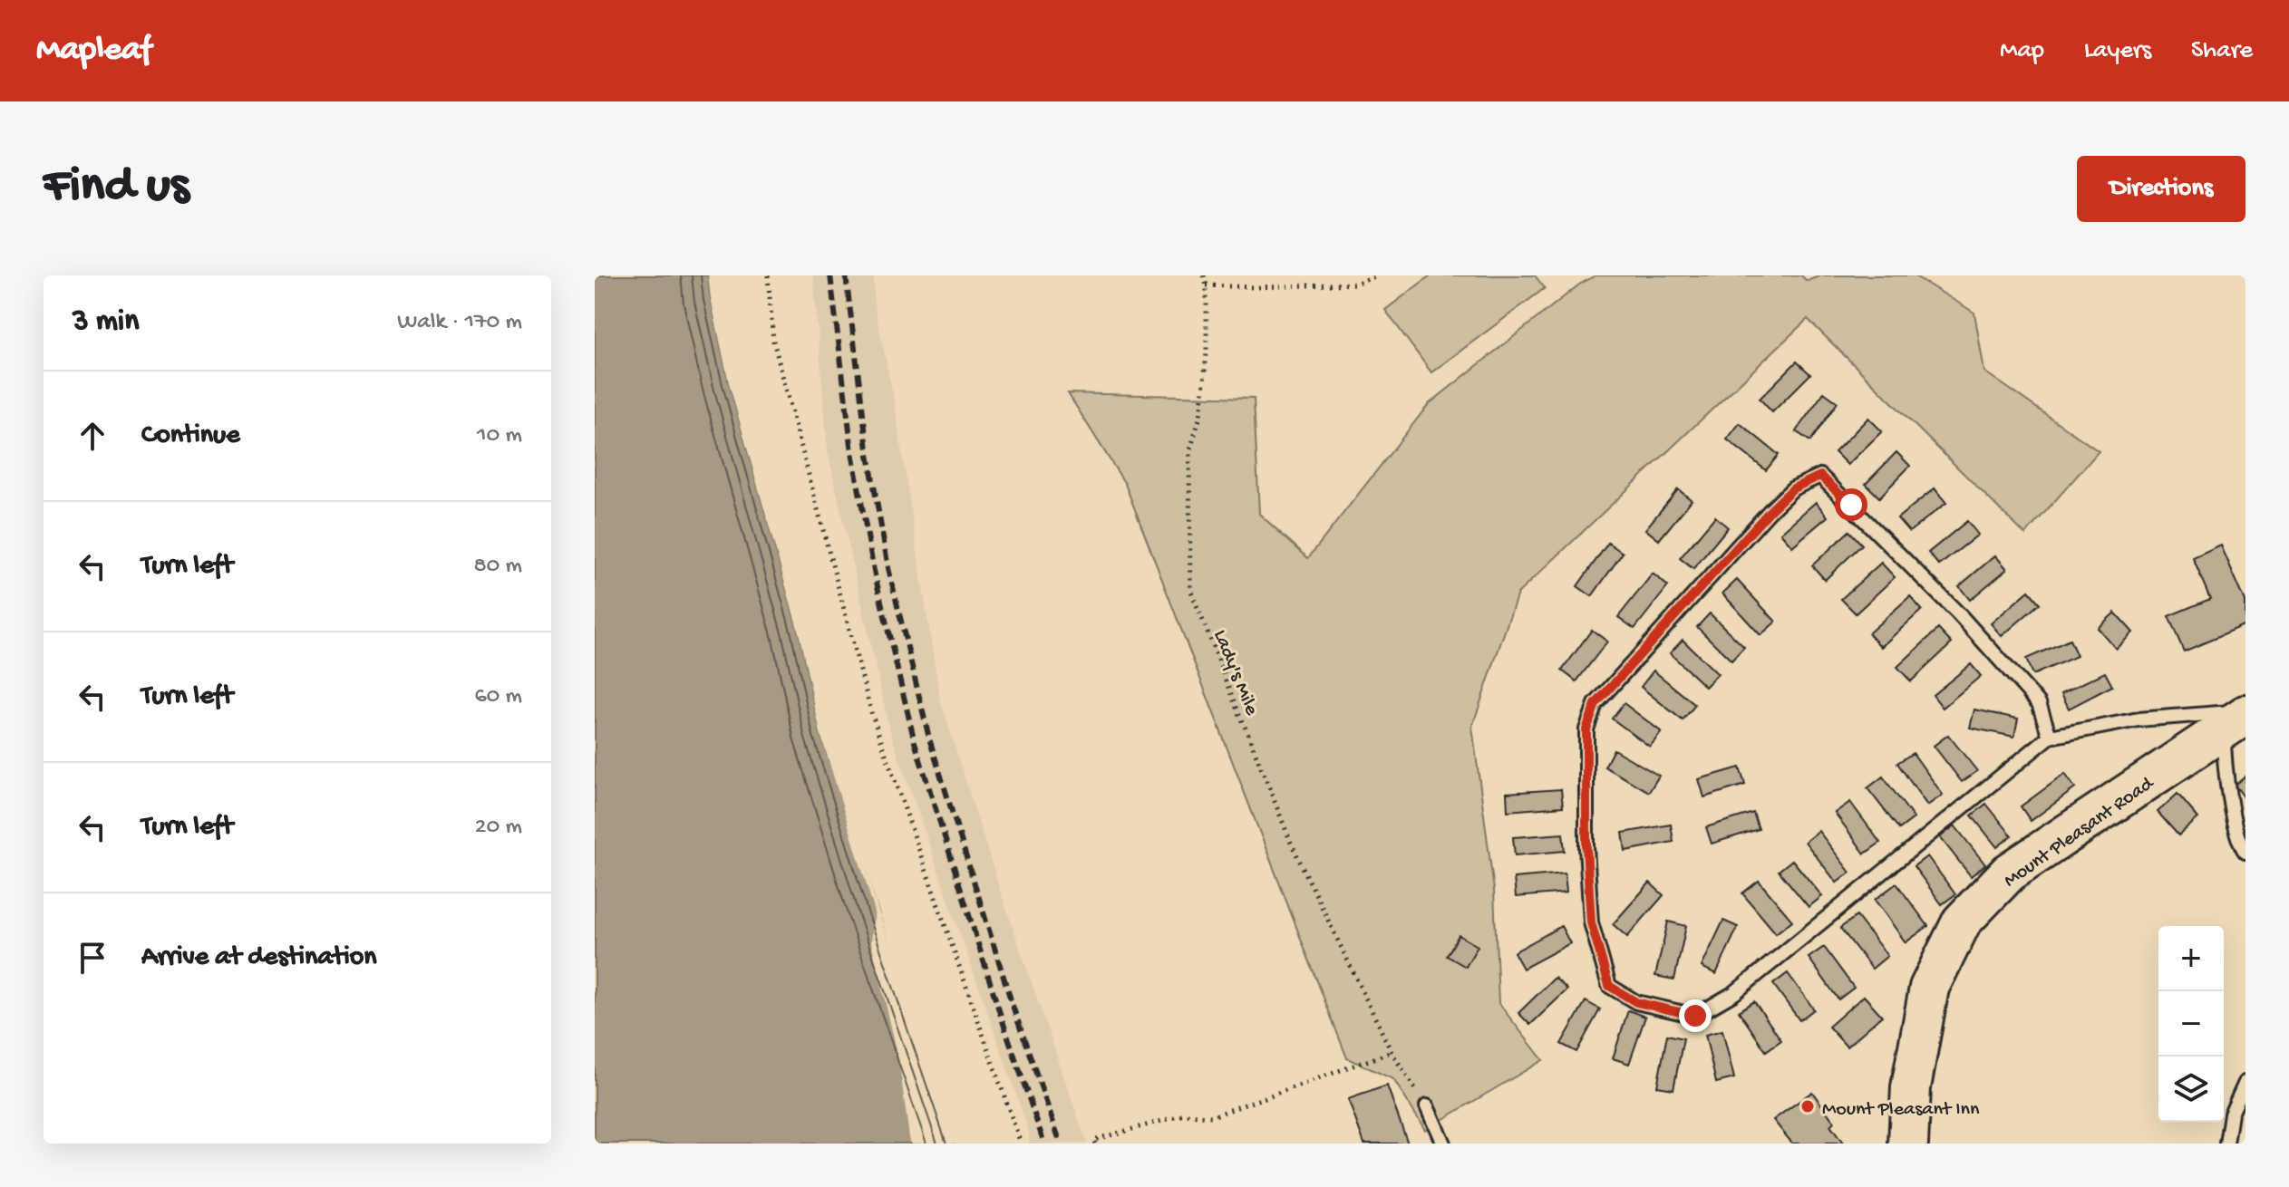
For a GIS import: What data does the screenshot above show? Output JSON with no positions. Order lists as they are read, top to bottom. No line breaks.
{"streets":{"street":["Mount Pleasant Road"],"path":["Lady's Mile"]},"places":["Mount Pleasant Inn"],"page":{"header":"Mapleaf","nav":["Map","Layers","Share"],"buttons":"Directions","title":"Find us","heading":["3 min","Walk · 170 m"],"list":[["Continue","10 m"],["Turn left","80 m"],["Turn left","60 m"],["Turn left","20 m"],"Arrive at destination"],"map_buttons":["+","−"]}}
